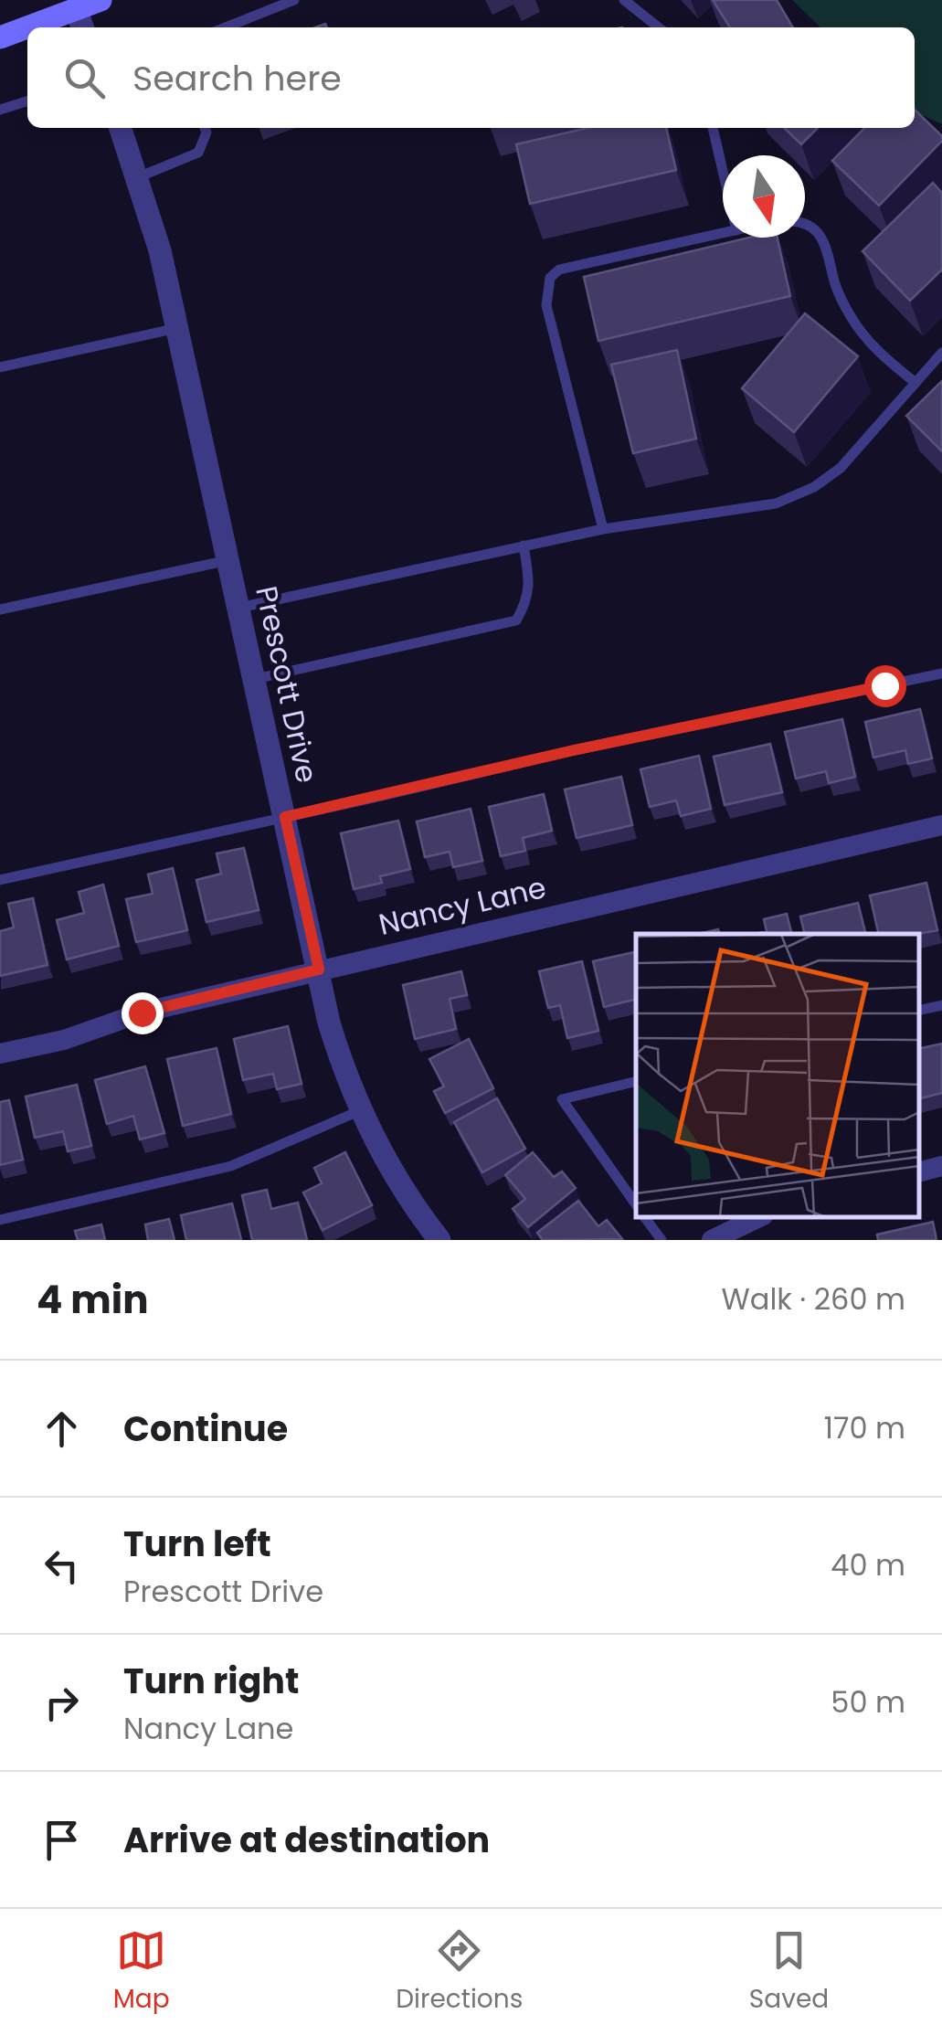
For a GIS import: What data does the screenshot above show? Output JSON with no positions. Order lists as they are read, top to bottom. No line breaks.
{"streets":{"street":["Prescott Drive","Nancy Lane"]},"crossings":[["Prescott Drive","Nancy Lane"]],"north":"bottom","page":{"search":"Search here","heading":["4 min","Walk · 260 m"],"list":[["Continue","170 m"],["Turn left","Prescott Drive","40 m"],["Turn right","Nancy Lane","50 m"],"Arrive at destination"],"nav":["Map","Directions","Saved"]}}
